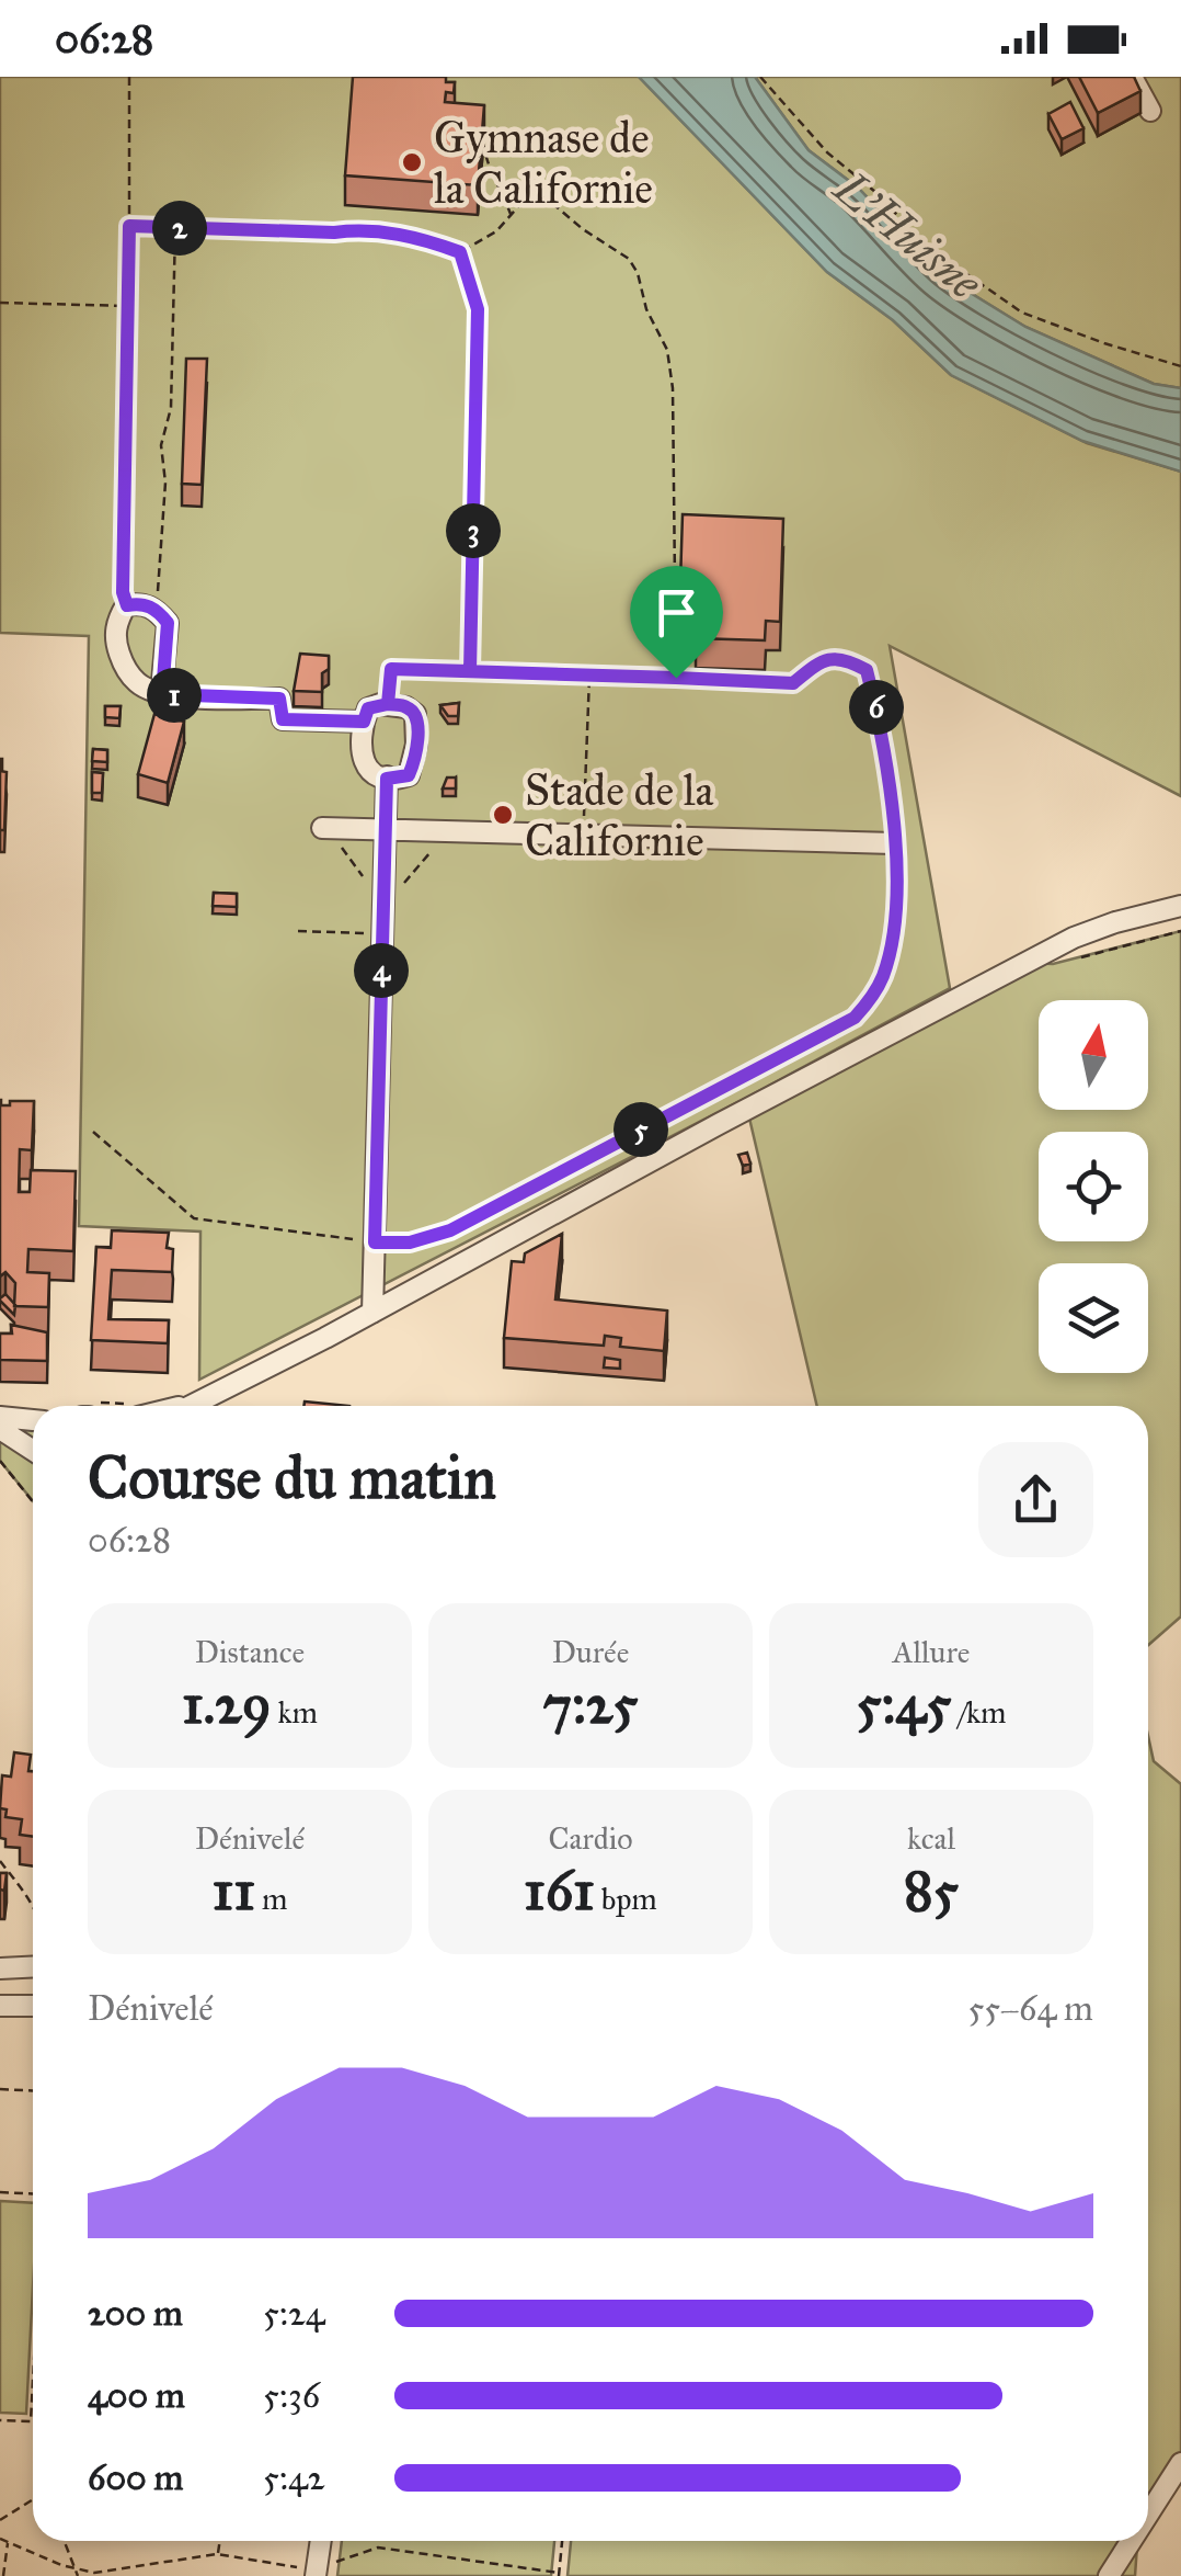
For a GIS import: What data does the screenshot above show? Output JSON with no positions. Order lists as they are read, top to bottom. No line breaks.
{"water":["L'Huisne"],"places":["Gymnase de la Californie","Stade de la Californie"],"north":"top","page":{"status":"06:28","pins":["2","3","1","6","4","5"],"heading":["Course du matin","06:28"],"stats":[["Distance","1.29 km"],["Durée","7:25"],["Allure","5:45 /km"],["Dénivelé","11 m"],["Cardio","161 bpm"],["kcal","85"]],"chart":["Dénivelé","55–64 m"],"list":[{"name":"200 m","note":"5:24"},{"name":"400 m","note":"5:36"},{"name":"600 m","note":"5:42"}]}}
